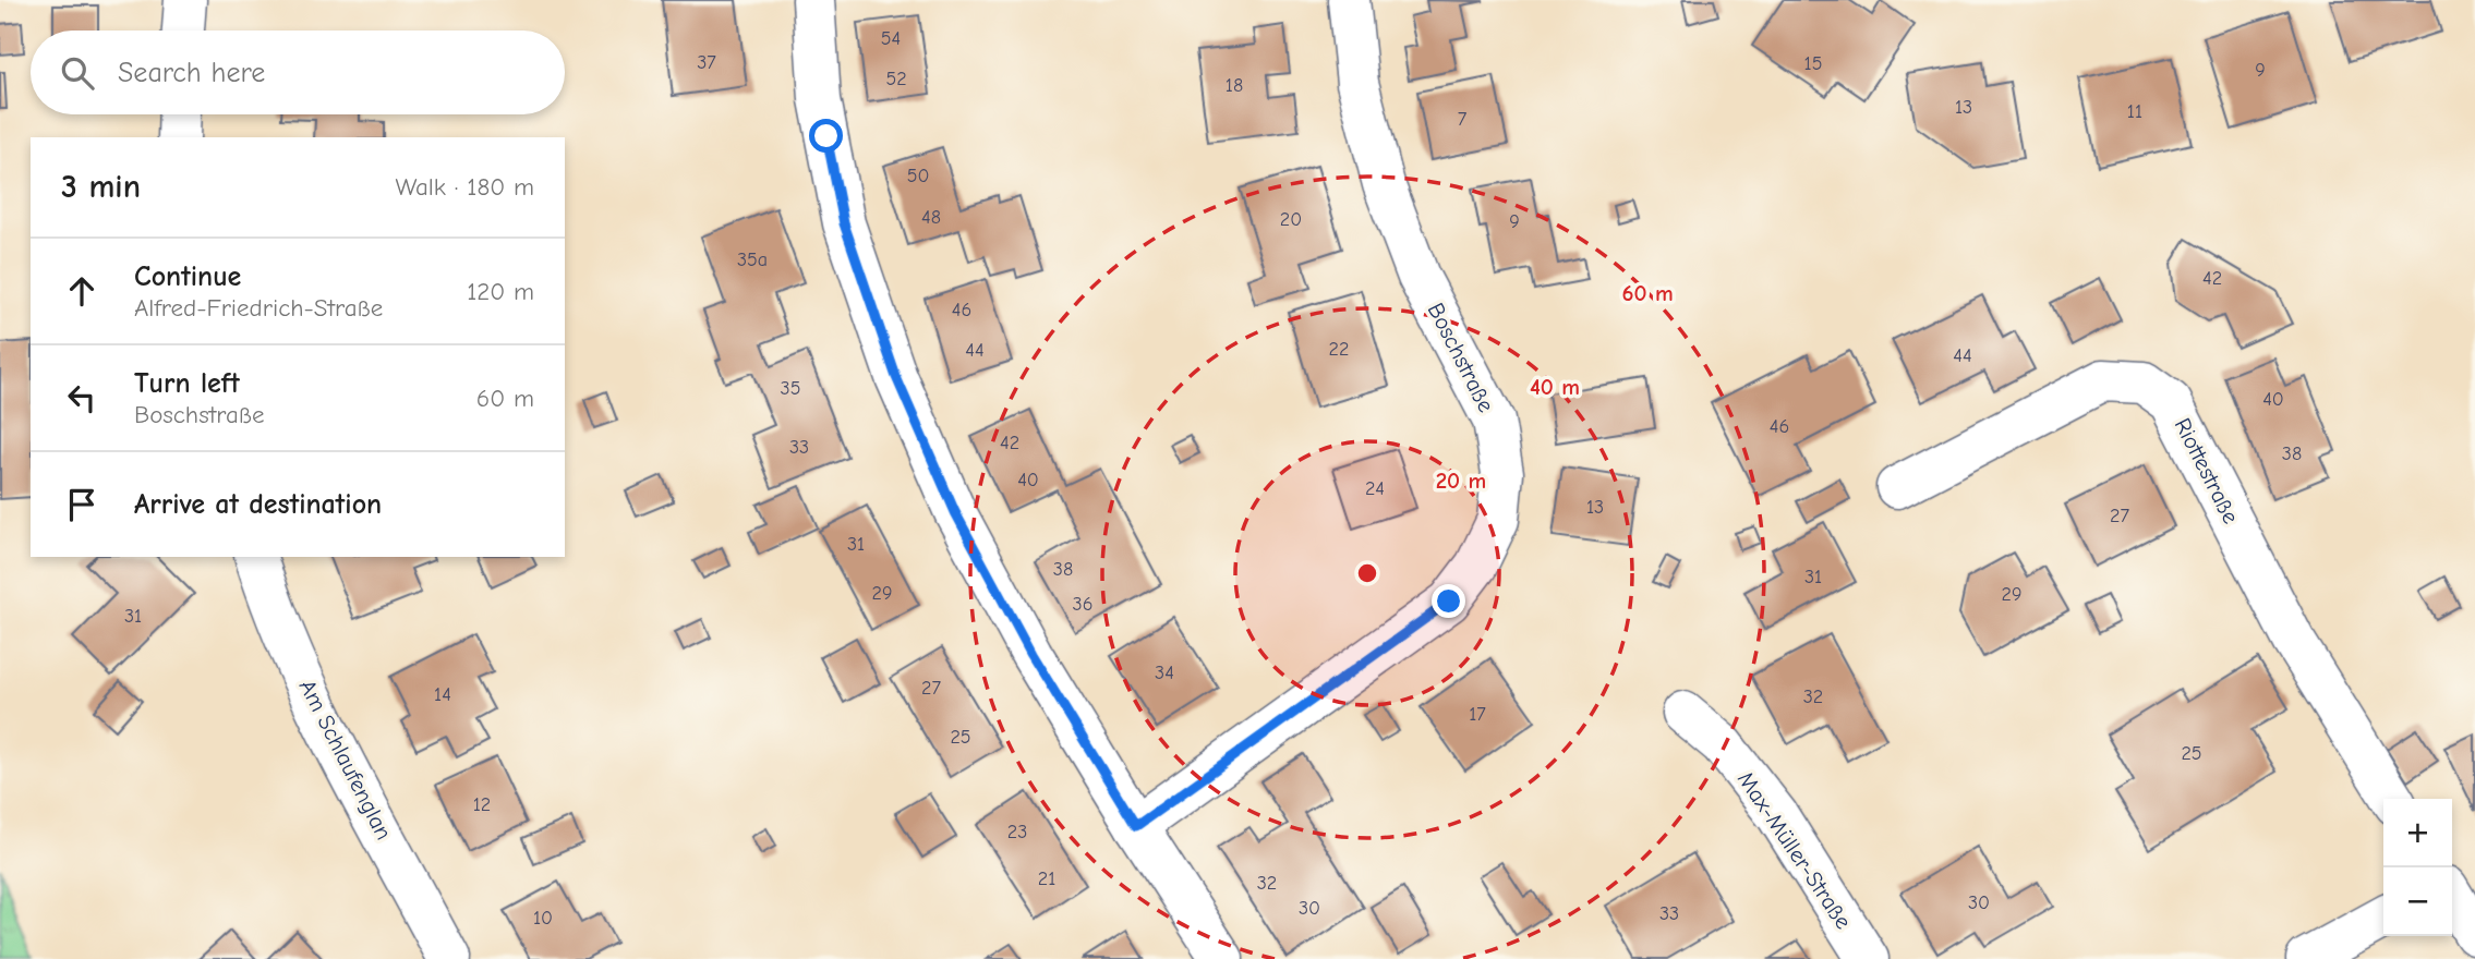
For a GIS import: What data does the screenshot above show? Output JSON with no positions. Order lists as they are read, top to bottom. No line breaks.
{"streets":{"street":["Boschstraße","Riottestraße","Am Schlaufenglan","Max-Müller-Straße"]},"house_numbers":["54","37","15","9","52","18","13","11","7","50","48","20","9","35a","42","46","22","44","44","35","40","46","42","33","38","40","24","13","27","31","38","31","29","29","36","31","34","27","14","32","17","25","25","12","23","21","32","30","30","33","10"],"page":{"search":"Search here","heading":["3 min","Walk · 180 m"],"list":[["Continue","Alfred-Friedrich-Straße","120 m"],["Turn left","Boschstraße","60 m"],"Arrive at destination"],"map_buttons":["+","−"]},"rings":["60 m","40 m","20 m"]}
